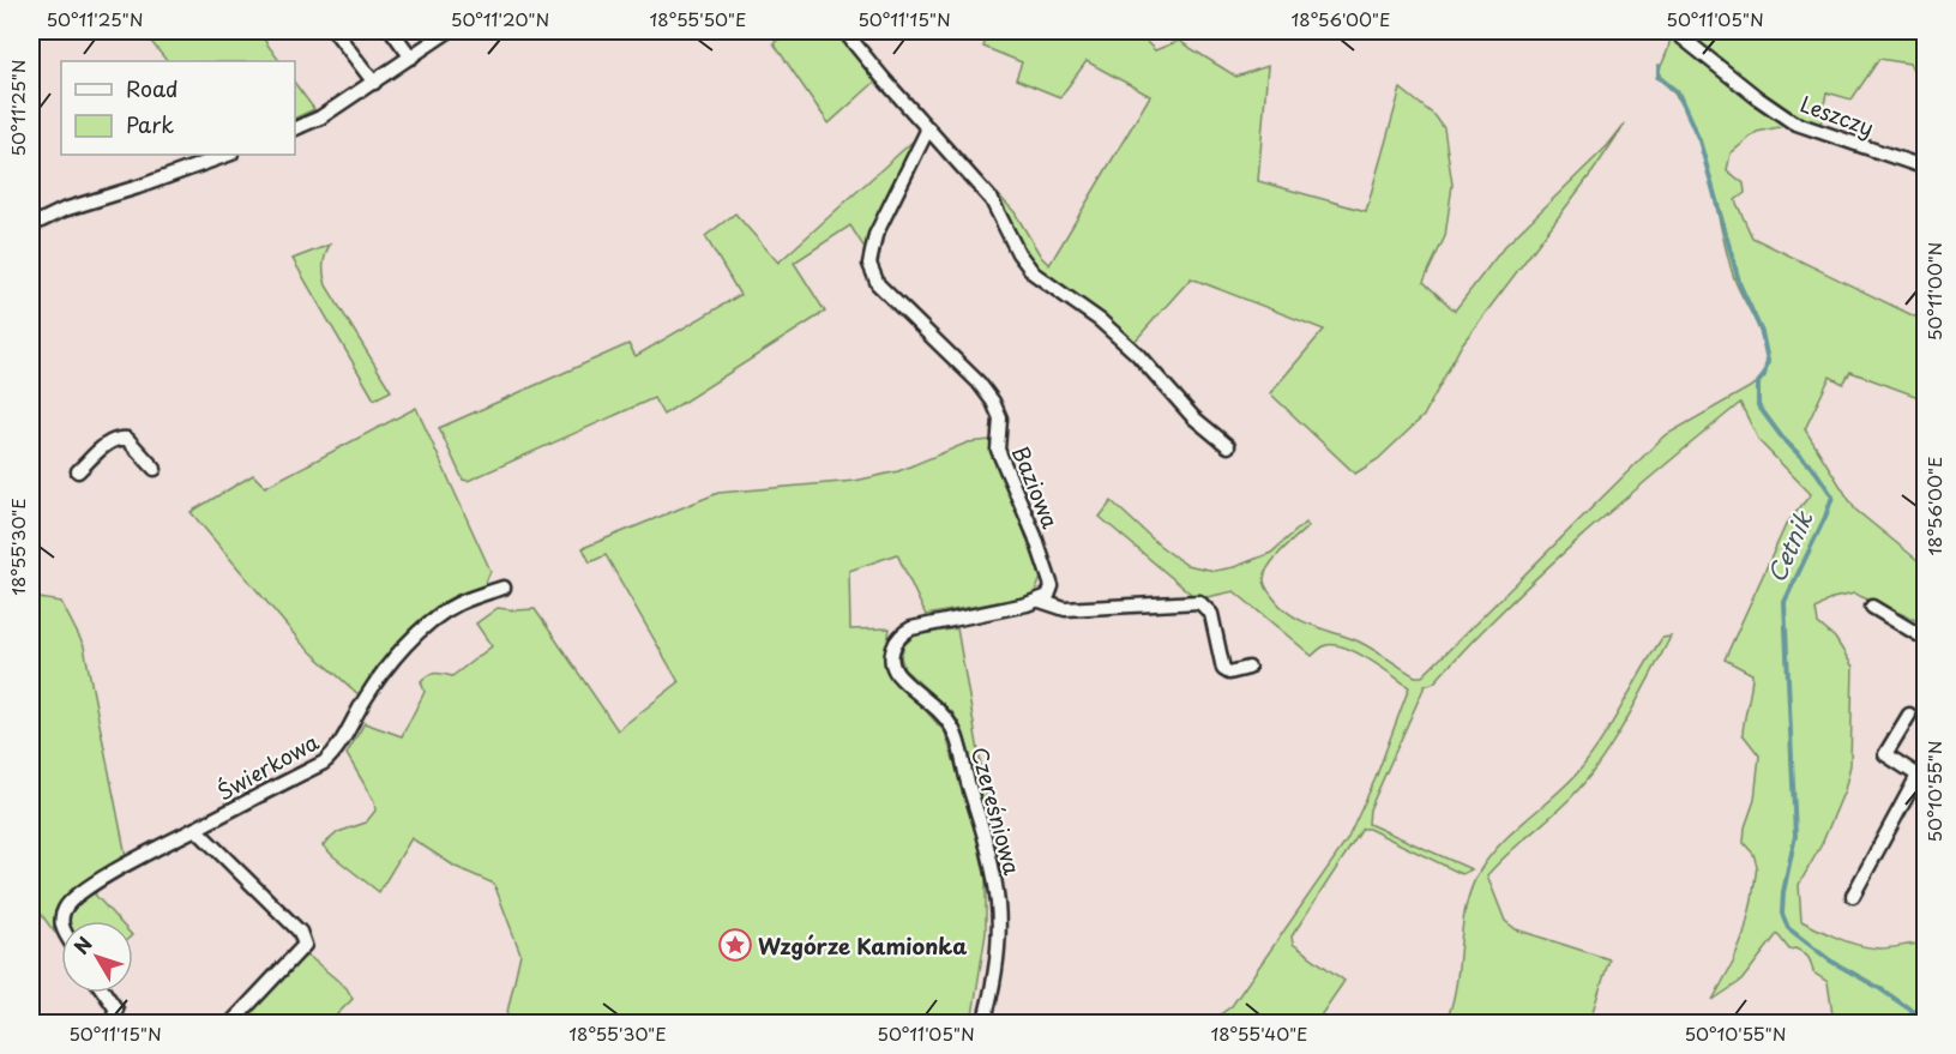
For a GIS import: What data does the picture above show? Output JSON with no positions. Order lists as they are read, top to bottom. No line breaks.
{"streets":{"street":["Leszczy","Baziowa","Świerkowa","Czereśniowa"]},"crossings":[["Baziowa","Czereśniowa"]],"water":["Cetnik"],"places":{"place":["Wzgórze Kamionka"]},"legend":["Road","Park"],"north":"top left","coordinates":["50°11'25\"N","50°11'20\"N","18°55'50\"E","50°11'15\"N","18°56'00\"E","50°11'05\"N","50°11'00\"N","18°55'30\"E","50°10'55\"N","18°55'40\"E"]}
